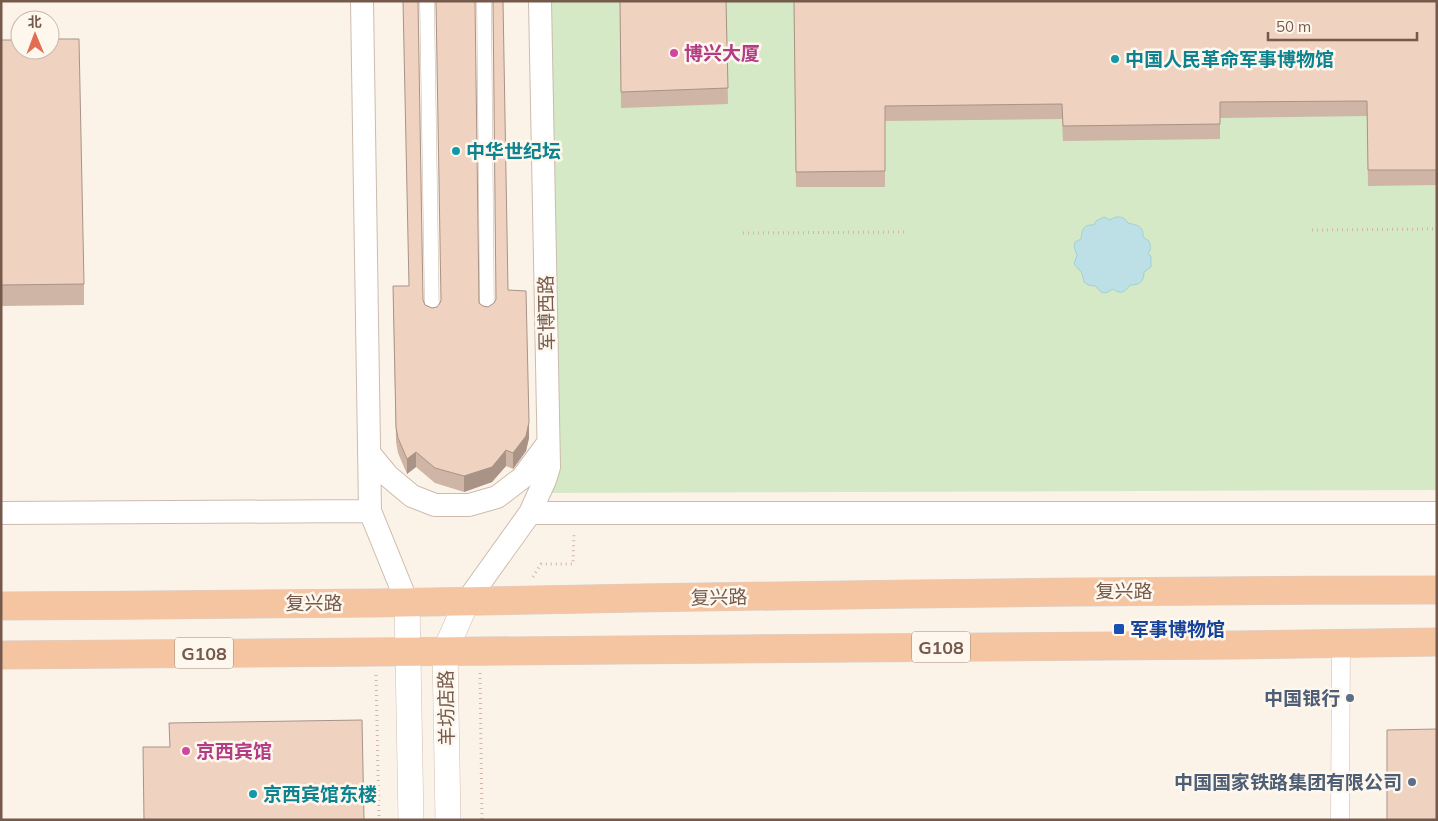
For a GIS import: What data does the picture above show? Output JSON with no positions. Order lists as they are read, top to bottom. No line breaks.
{"streets":{"highway":["复兴路","G108"],"main road":["羊坊店路"],"street":["军博西路"]},"crossings":[["军博西路","复兴路"],["军博西路","羊坊店路"],["复兴路","羊坊店路"],["G108","羊坊店路"]],"places":{"other":["博兴大厦","中国人民革命军事博物馆","中华世纪坛","中国银行","京西宾馆","中国国家铁路集团有限公司","京西宾馆东楼"],"transit":["军事博物馆"]},"scale_bar":"50 m","north":"top"}
